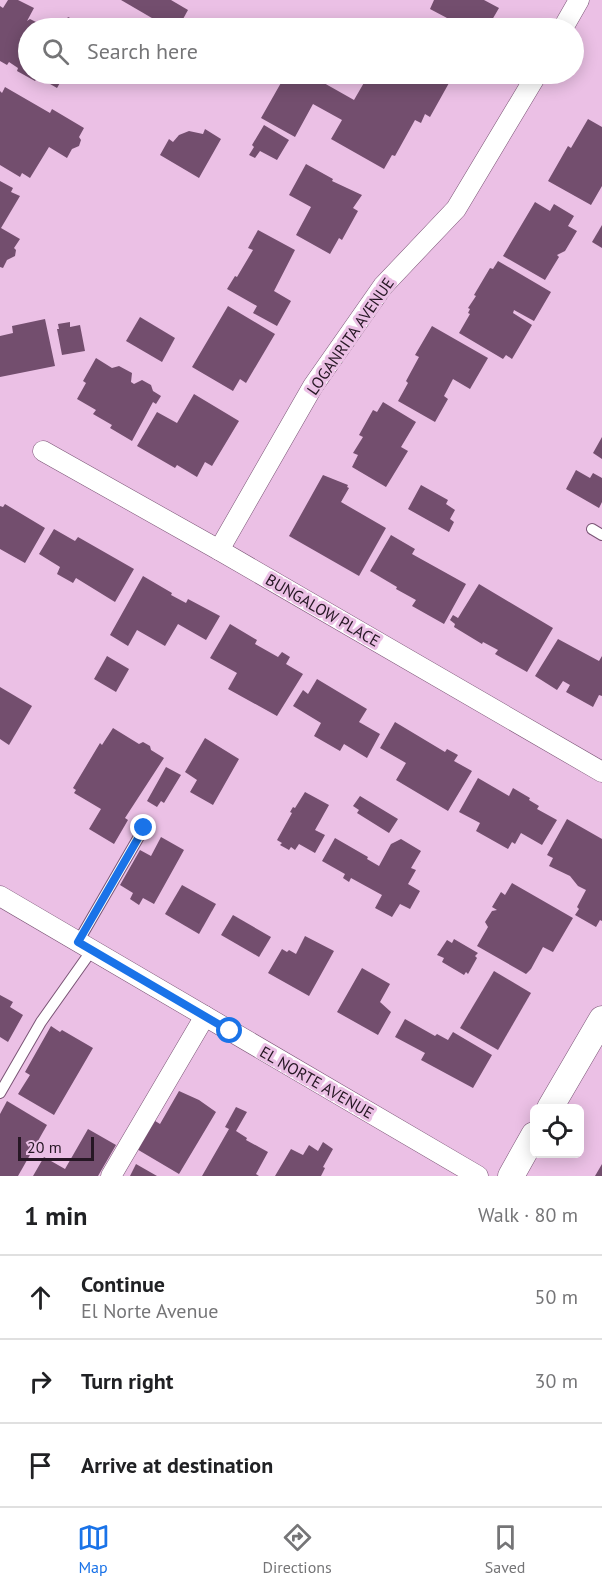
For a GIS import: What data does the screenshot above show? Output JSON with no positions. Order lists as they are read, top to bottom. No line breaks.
{"streets":{"street":["LOGANRITA AVENUE","BUNGALOW PLACE","EL NORTE AVENUE"]},"crossings":[["LOGANRITA AVENUE","BUNGALOW PLACE"]],"scale_bar":"20 m","page":{"search":"Search here","scale":"20 m","heading":["1 min","Walk · 80 m"],"list":[["Continue","El Norte Avenue","50 m"],["Turn right","30 m"],"Arrive at destination"],"nav":["Map","Directions","Saved"]}}
